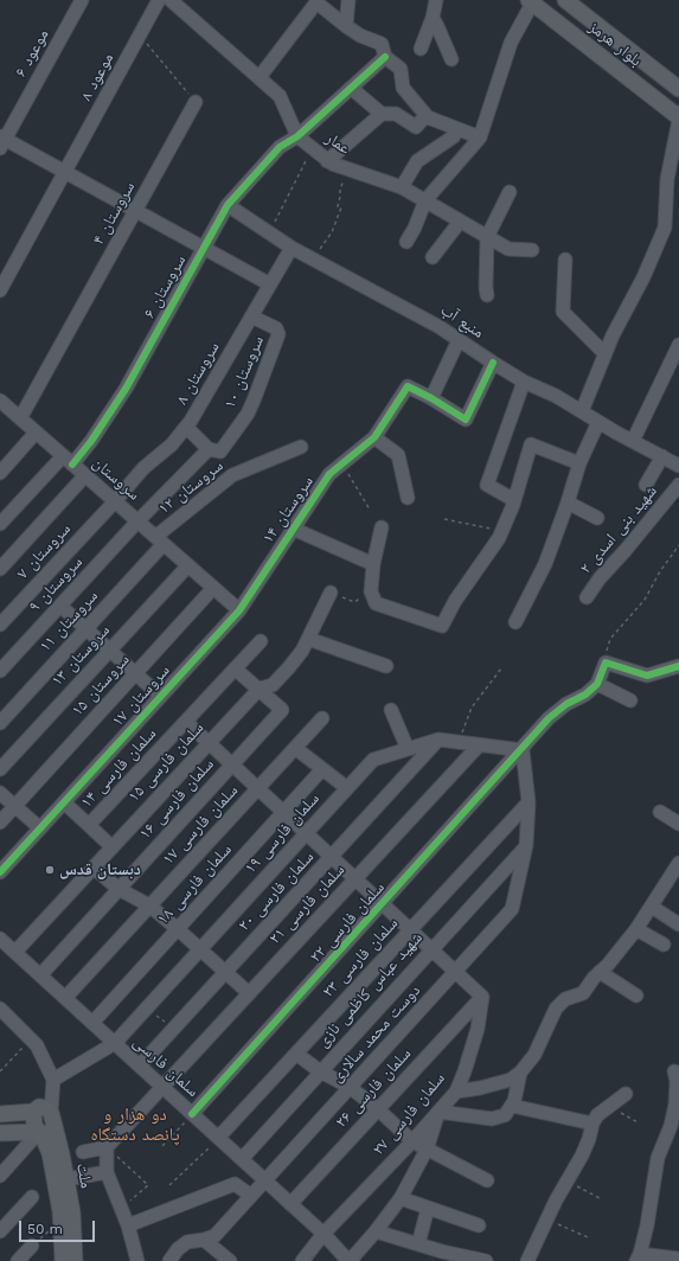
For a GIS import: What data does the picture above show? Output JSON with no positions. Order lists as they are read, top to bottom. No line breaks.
{"streets":{"main road":["بلوار هرمز","ملت"],"street":["موعود ۶","موعود ۸","عمار","سروستان ۴","سروستان ۶","منبع آب","سروستان ۱۰","سروستان ۸","سروستان","سروستان ۱۲","سروستان ۱۴","شهید بنی اسدی ۲","سروستان ۷","سروستان ۹","سروستان ۱۱","سروستان ۱۳","سروستان ۱۵","سروستان ۱۷","سلمان فارسی ۱۵","سلمان فارسی ۱۴","سلمان فارسی ۱۶","سلمان فارسی ۱۷","سلمان فارسی ۱۹","سلمان فارسی ۱۸","سلمان فارسی ۲۰","سلمان فارسی ۲۱","سلمان فارسی ۲۲","سلمان فارسی ۲۳","شهید عباس کاظمی نازی","دوست محمد سالاری","سلمان فارسی","سلمان فارسی ۲۶","سلمان فارسی ۲۷"]},"crossings":[["عمار","سروستان ۶"],["سروستان ۴","سروستان"],["سروستان ۶","منبع آب"],["سروستان ۶","سروستان"],["منبع آب","سروستان ۸"],["سروستان ۱۰","سروستان ۸"],["سروستان ۱۰","سروستان"],["سروستان ۱۰","سروستان ۹"],["سروستان ۸","سروستان"],["سروستان ۸","سروستان ۷"],["سروستان","سروستان ۱۲"],["سروستان","سروستان ۷"],["سروستان","سروستان ۹"],["سروستان","سروستان ۱۱"],["سروستان","سروستان ۱۳"],["سروستان ۱۲","سروستان ۱۱"],["سروستان ۱۴","سروستان ۱۷"],["سروستان ۱۷","سلمان فارسی ۱۴"],["سلمان فارسی ۱۵","سلمان فارسی ۱۶"],["سلمان فارسی ۱۵","سلمان فارسی"],["سلمان فارسی ۱۶","سلمان فارسی"],["سلمان فارسی ۱۷","سلمان فارسی"],["سلمان فارسی ۱۹","سلمان فارسی ۲۰"],["سلمان فارسی ۱۹","سلمان فارسی ۲۱"],["سلمان فارسی ۱۹","سلمان فارسی ۲۲"],["سلمان فارسی ۱۹","سلمان فارسی"],["سلمان فارسی ۱۸","سلمان فارسی"],["سلمان فارسی ۲۰","سلمان فارسی"],["سلمان فارسی ۲۱","سلمان فارسی"],["سلمان فارسی ۲۲","سلمان فارسی"],["سلمان فارسی ۲۳","سلمان فارسی"],["شهید عباس کاظمی نازی","دوست محمد سالاری"],["شهید عباس کاظمی نازی","سلمان فارسی"],["دوست محمد سالاری","سلمان فارسی"],["سلمان فارسی","سلمان فارسی ۲۶"],["سلمان فارسی","سلمان فارسی ۲۷"],["سلمان فارسی ۲۶","سلمان فارسی ۲۷"]],"districts":["دو هزار و پانصد دستگاه"],"places":["دبستان قدس"],"scale_bar":"50 m"}
